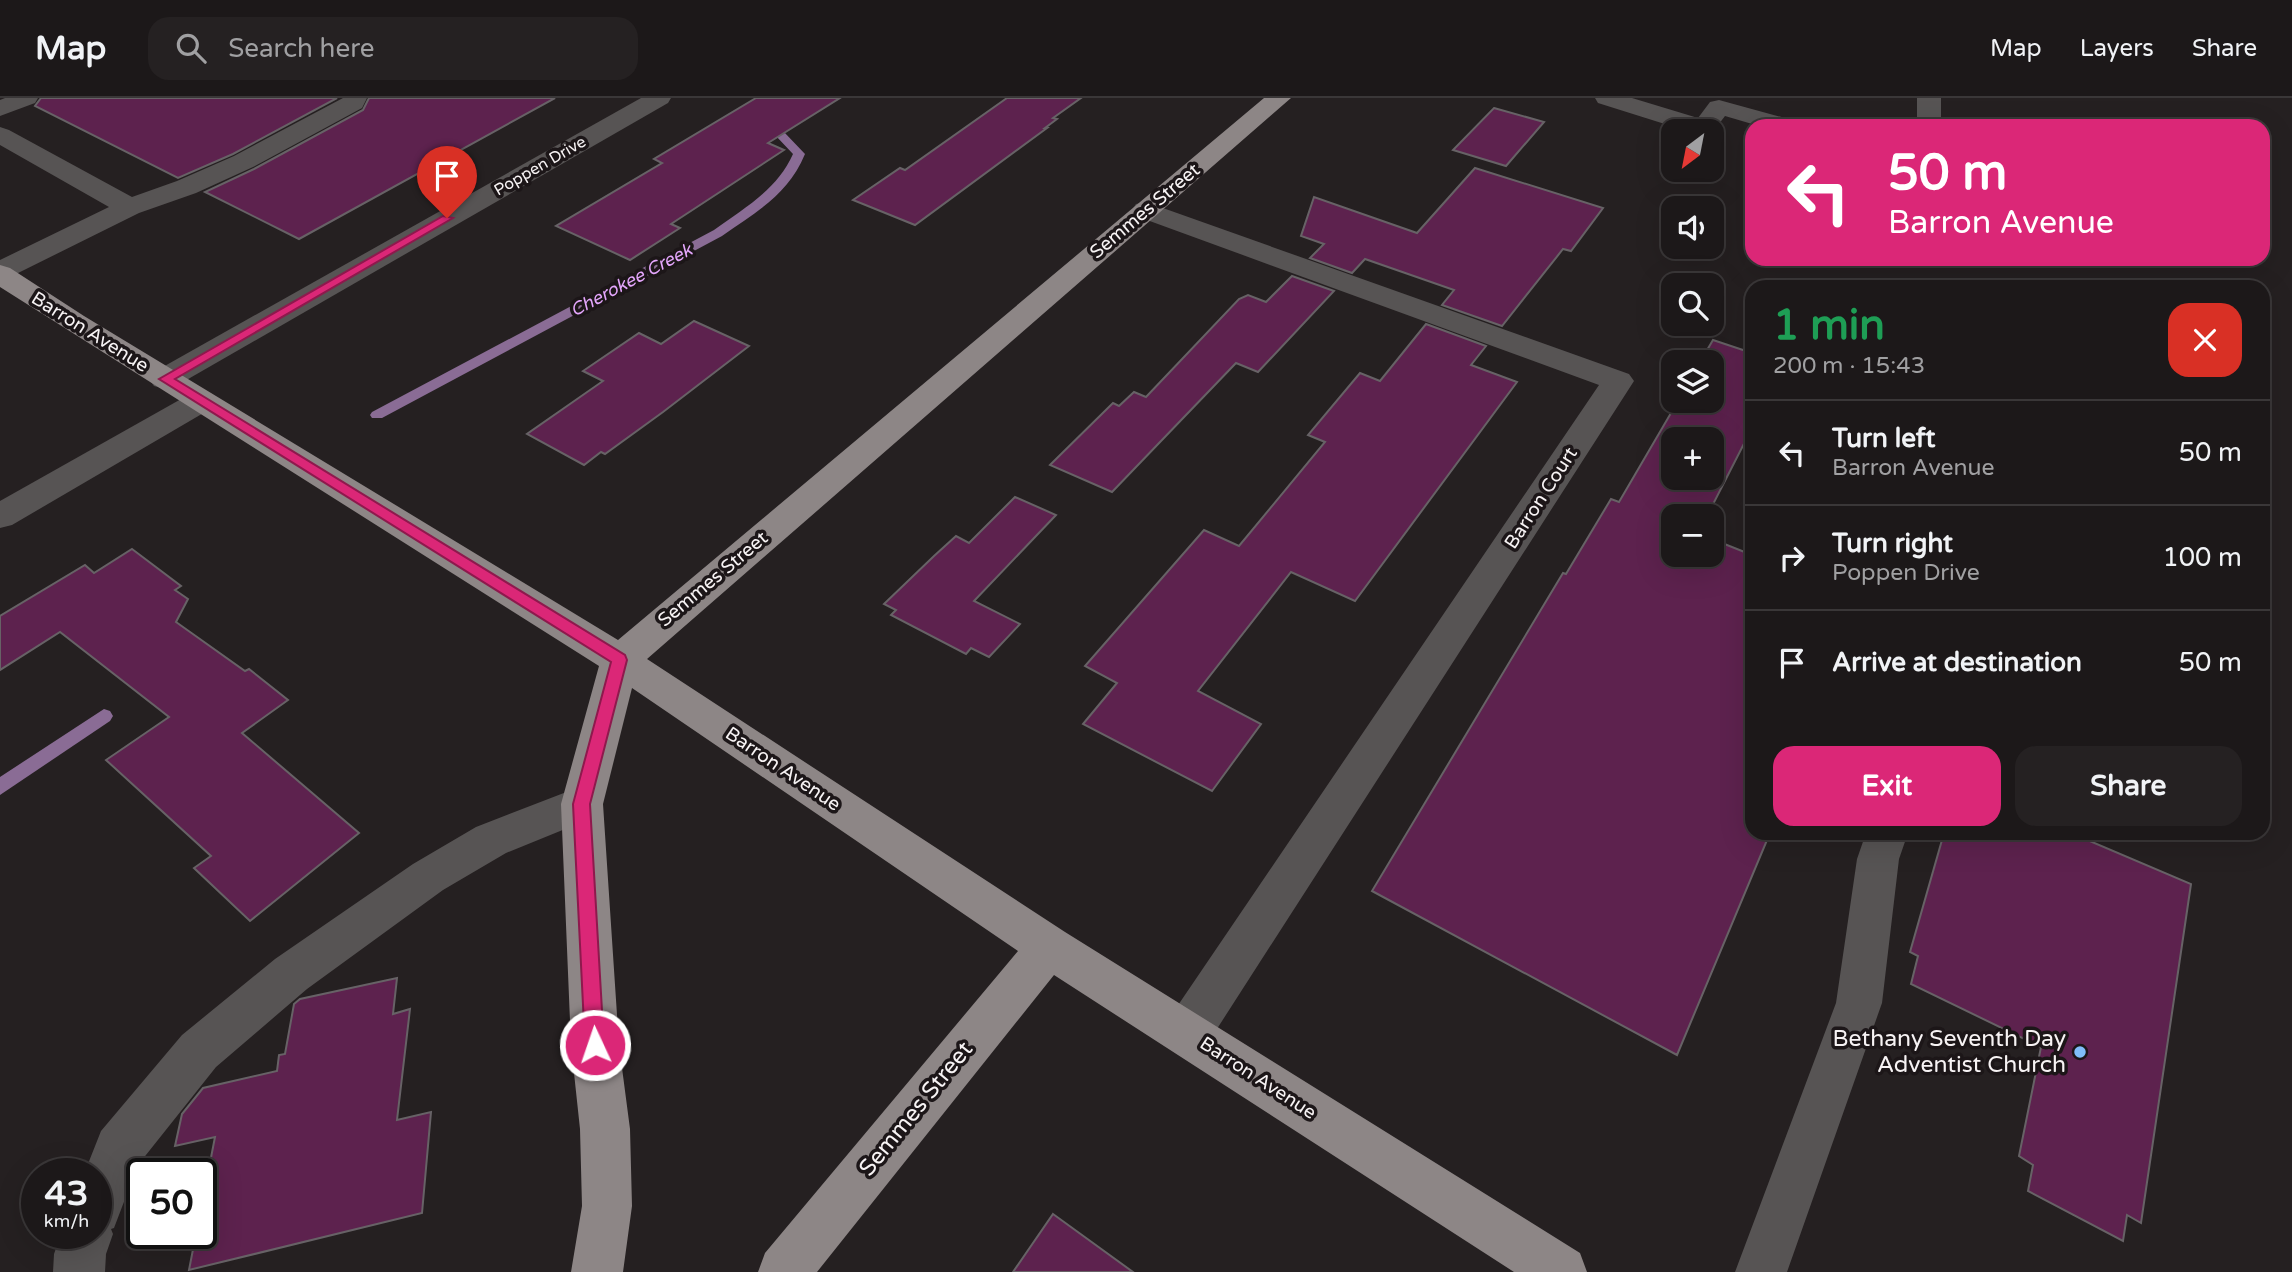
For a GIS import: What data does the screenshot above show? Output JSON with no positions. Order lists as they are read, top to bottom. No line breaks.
{"streets":{"main road":["Semmes Street","Barron Avenue"],"street":["Poppen Drive","Barron Court"]},"crossings":[["Poppen Drive","Barron Avenue"],["Semmes Street","Barron Avenue"],["Semmes Street","Barron Court"],["Barron Avenue","Barron Court"]],"water":["Cherokee Creek"],"places":["Bethany Seventh Day Adventist Church"],"north":"bottom left","page":{"header":"Map","search":"Search here","nav":["Map","Layers","Share"],"map_buttons":["+","−"],"turn":["50 m","Barron Avenue"],"heading":["1 min","200 m · 15:43"],"list":[{"name":"Turn left","note":"Barron Avenue","value":"50 m"},{"name":"Turn right","note":"Poppen Drive","value":"100 m"},{"name":"Arrive at destination","value":"50 m"}],"buttons":["Exit","Share"],"speed":"43 km/h","limit":"50"}}
